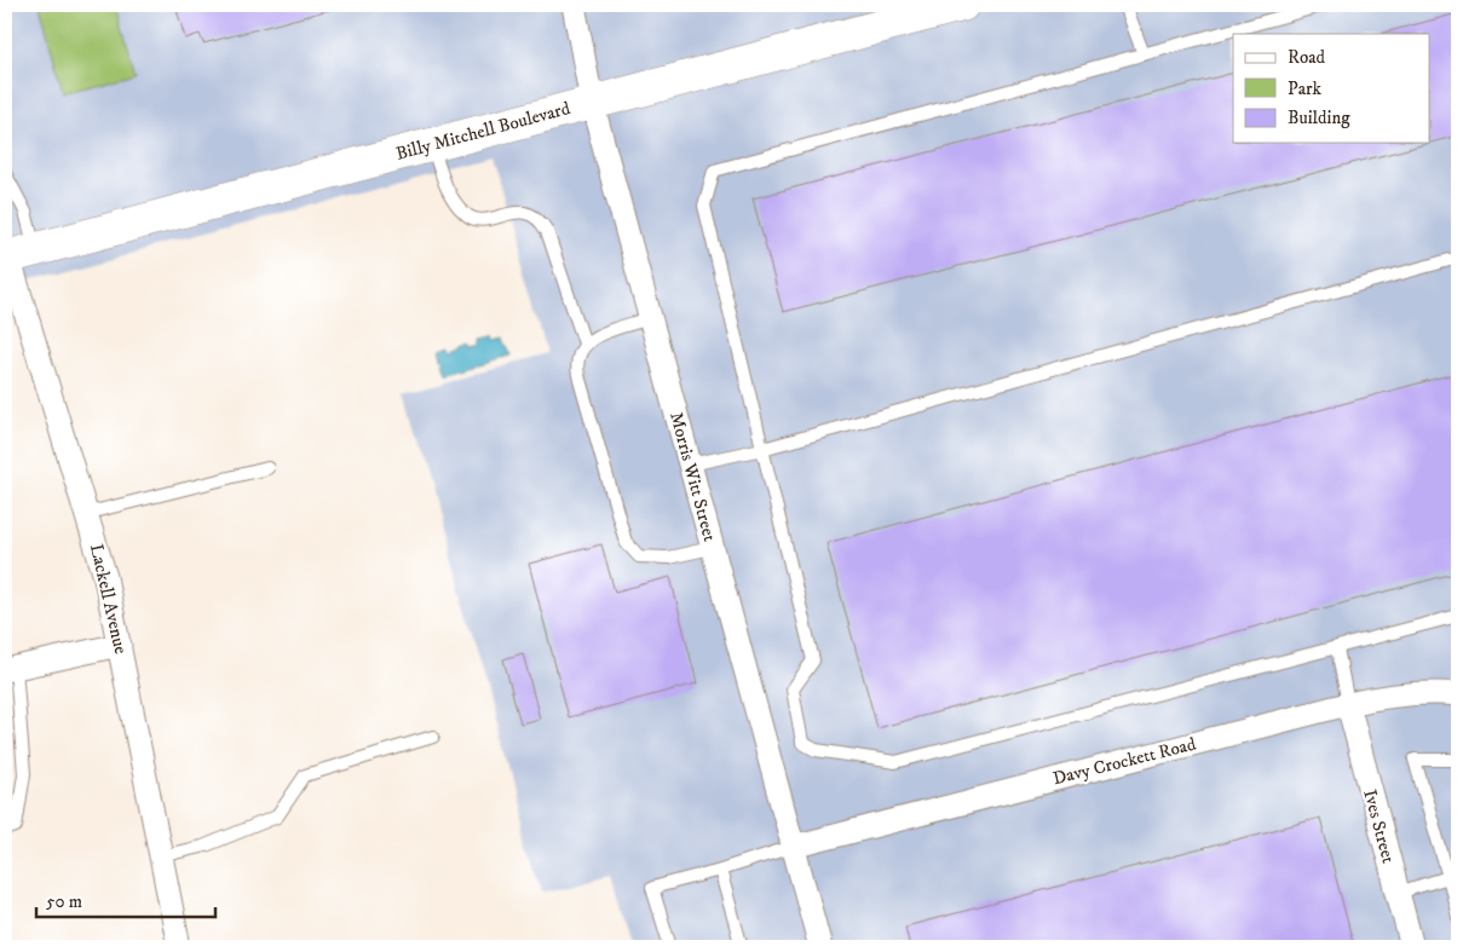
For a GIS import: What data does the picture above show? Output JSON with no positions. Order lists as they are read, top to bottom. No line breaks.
{"streets":{"main road":["Billy Mitchell Boulevard"],"street":["Morris Witt Street","Lackell Avenue","Davy Crockett Road","Ives Street"]},"crossings":[["Billy Mitchell Boulevard","Morris Witt Street"],["Billy Mitchell Boulevard","Lackell Avenue"],["Morris Witt Street","Davy Crockett Road"],["Davy Crockett Road","Ives Street"]],"legend":["Road","Park","Building"],"scale_bar":"50 m"}
